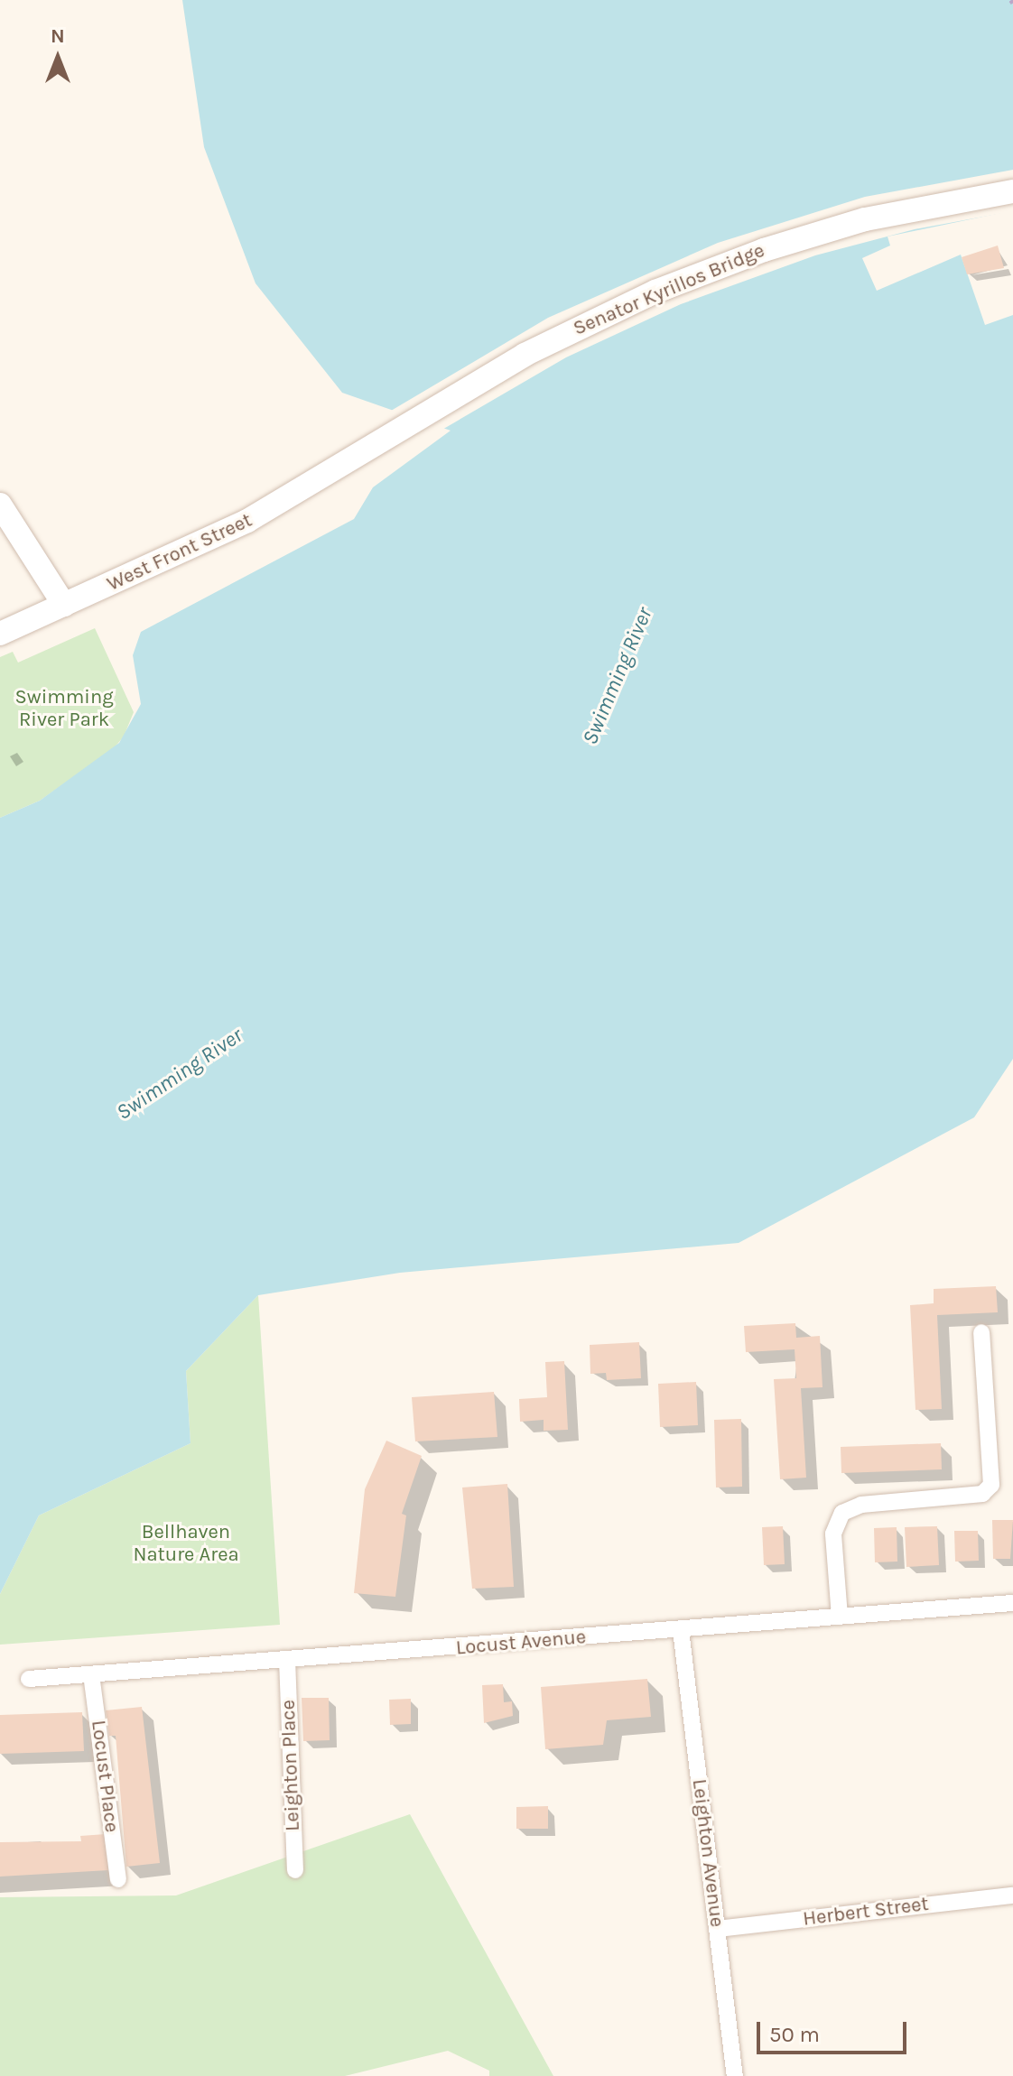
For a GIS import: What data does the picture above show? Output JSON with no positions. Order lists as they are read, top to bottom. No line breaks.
{"streets":{"main road":["Senator Kyrillos Bridge","West Front Street"],"street":["Locust Avenue","Leighton Place","Locust Place","Leighton Avenue","Herbert Street"]},"crossings":[["Senator Kyrillos Bridge","West Front Street"],["Locust Avenue","Leighton Place"],["Locust Avenue","Locust Place"],["Locust Avenue","Leighton Avenue"],["Leighton Avenue","Herbert Street"]],"water":["Swimming River"],"parks":["Swimming River Park","Bellhaven Nature Area"],"scale_bar":"50 m","north":"top"}
